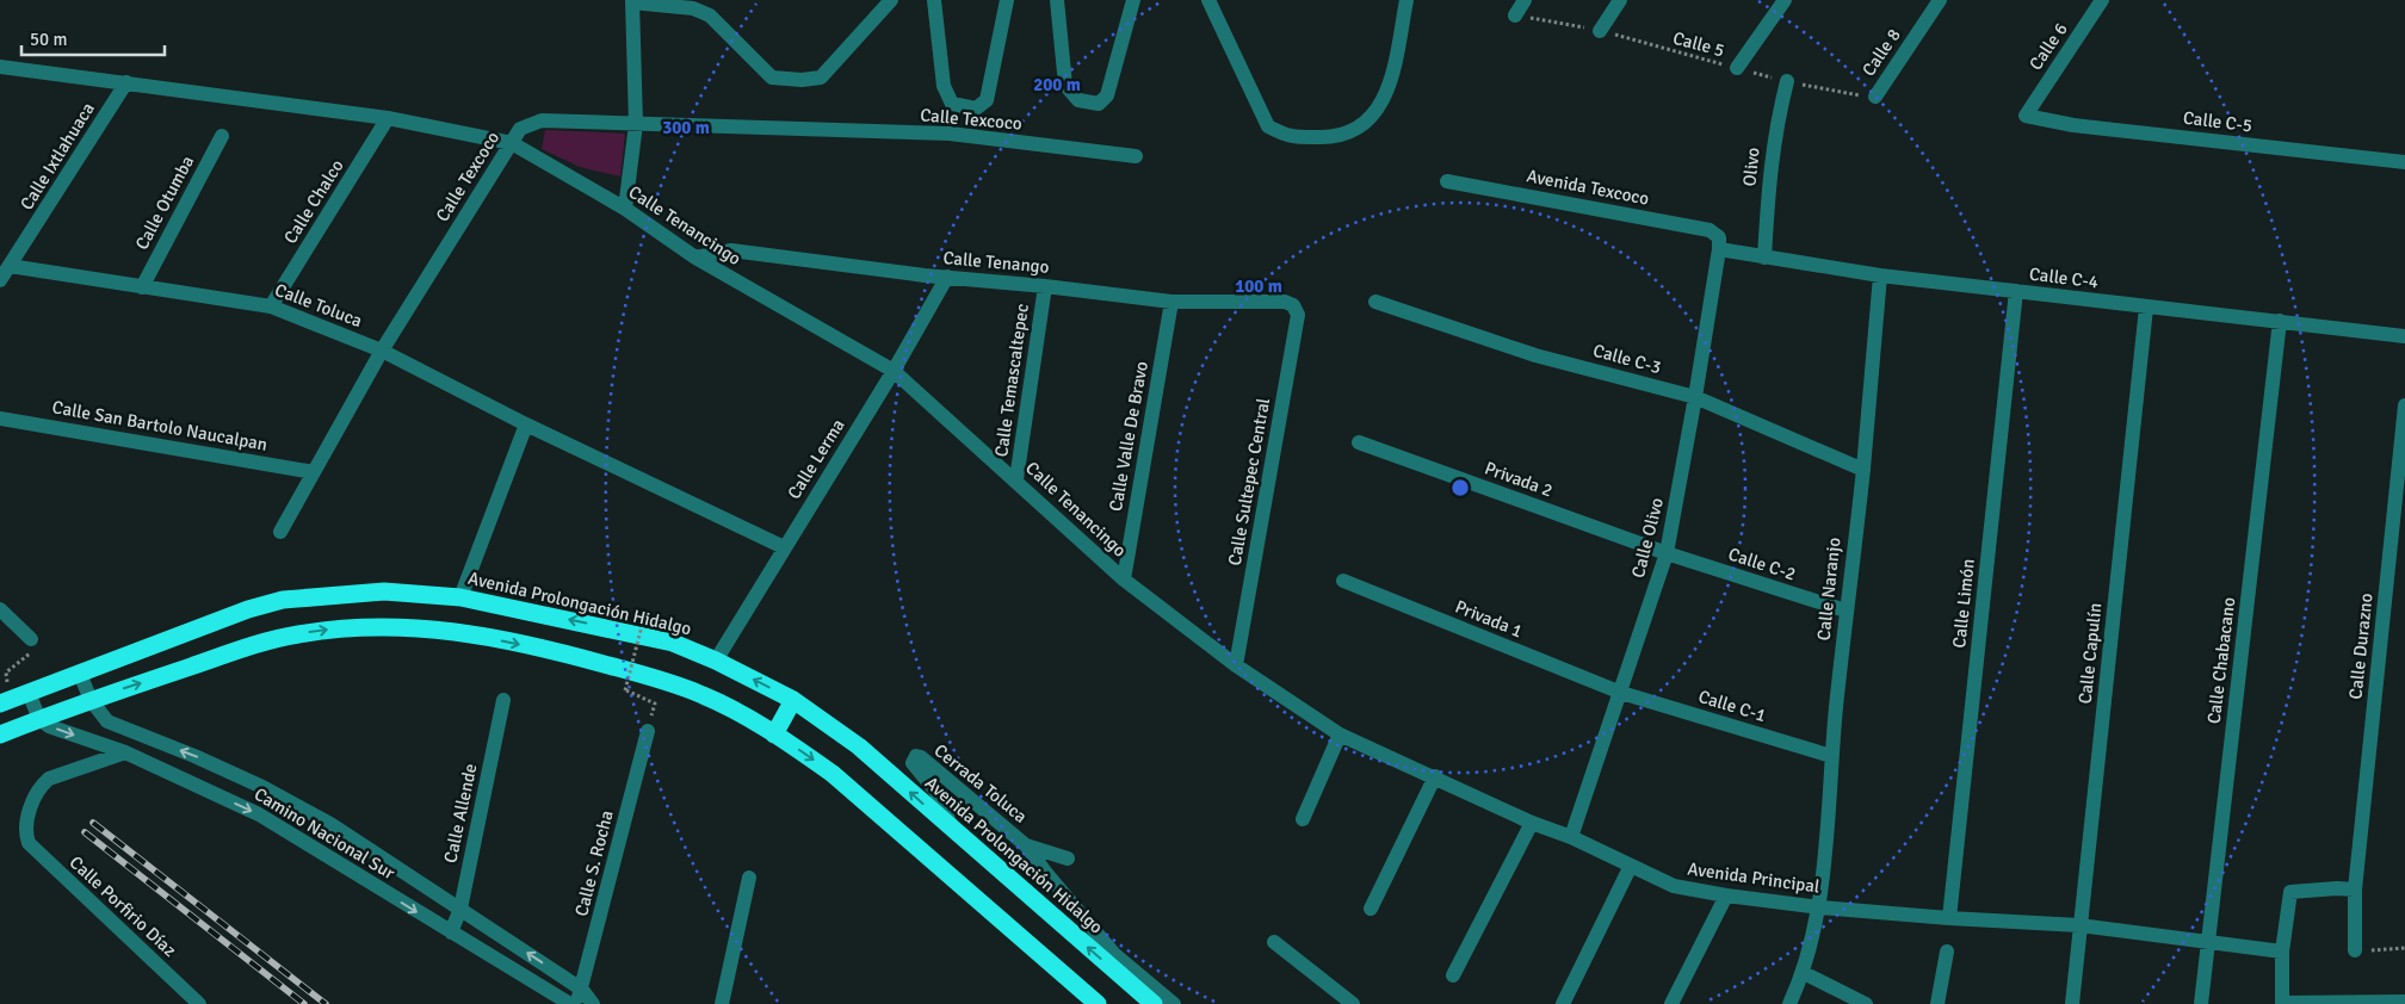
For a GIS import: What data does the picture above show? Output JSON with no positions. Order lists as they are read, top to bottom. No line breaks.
{"streets":{"highway":["Avenida Prolongación Hidalgo"],"street":["Calle 6","Calle 8","Calle Texcoco","Calle C-5","Calle Ixtlahuaca","Olivo","Avenida Texcoco","Calle Chalco","Calle Otumba","Calle Tenancingo","Calle Tenango","Calle C-4","Calle Toluca","Calle C-3","Calle Temascaltepec","Calle San Bartolo Naucalpan","Calle Valle De Bravo","Calle Lerma","Privada 2","Calle Sultepec Central","Calle Olivo","Calle C-2","Calle Naranjo","Calle Limón","Privada 1","Calle Durazno","Calle Capulín","Calle Chabacano","Calle C-1","Cerrada Toluca","Calle Allende","Camino Nacional Sur","Calle S. Rocha","Avenida Principal","Calle Porfirio Díaz"],"path":["Calle 5"]},"crossings":[["Calle 5","Calle 8"],["Calle 5","Olivo"],["Calle 6","Calle C-5"],["Calle Texcoco","Calle Tenancingo"],["Calle Texcoco","Calle Toluca"],["Calle Texcoco","Calle San Bartolo Naucalpan"],["Calle Ixtlahuaca","Calle Tenancingo"],["Calle Ixtlahuaca","Calle Toluca"],["Olivo","Calle C-4"],["Avenida Texcoco","Calle C-4"],["Avenida Texcoco","Calle Olivo"],["Calle Chalco","Calle Tenancingo"],["Calle Chalco","Calle Toluca"],["Calle Otumba","Calle Toluca"],["Calle Tenancingo","Calle Tenango"],["Calle Tenancingo","Calle Temascaltepec"],["Calle Tenancingo","Calle Valle De Bravo"],["Calle Tenancingo","Calle Lerma"],["Calle Tenancingo","Calle Sultepec Central"],["Calle Tenancingo","Avenida Principal"],["Calle Tenango","Calle Temascaltepec"],["Calle Tenango","Calle Valle De Bravo"],["Calle Tenango","Calle Lerma"],["Calle Tenango","Calle Sultepec Central"],["Calle C-4","Calle Olivo"],["Calle C-4","Calle Naranjo"],["Calle C-4","Calle Limón"],["Calle C-4","Calle Capulín"],["Calle C-4","Calle Chabacano"],["Calle Toluca","Calle Lerma"],["Calle C-3","Calle Olivo"],["Calle C-3","Calle Naranjo"],["Calle Lerma","Avenida Prolongación Hidalgo"],["Privada 2","Calle Olivo"],["Privada 2","Calle C-2"],["Calle Sultepec Central","Avenida Principal"],["Calle Olivo","Calle C-2"],["Calle Olivo","Privada 1"],["Calle Olivo","Calle C-1"],["Calle Olivo","Avenida Principal"],["Calle C-2","Calle Naranjo"],["Calle Naranjo","Calle C-1"],["Calle Naranjo","Avenida Principal"],["Avenida Prolongación Hidalgo","Cerrada Toluca"],["Avenida Prolongación Hidalgo","Camino Nacional Sur"],["Calle Limón","Avenida Principal"],["Privada 1","Calle C-1"],["Calle Capulín","Avenida Principal"],["Calle Chabacano","Avenida Principal"],["Calle Allende","Camino Nacional Sur"],["Camino Nacional Sur","Calle S. Rocha"],["Camino Nacional Sur","Calle Porfirio Díaz"]],"scale_bar":"50 m","rings":["200 m","300 m","100 m"]}
